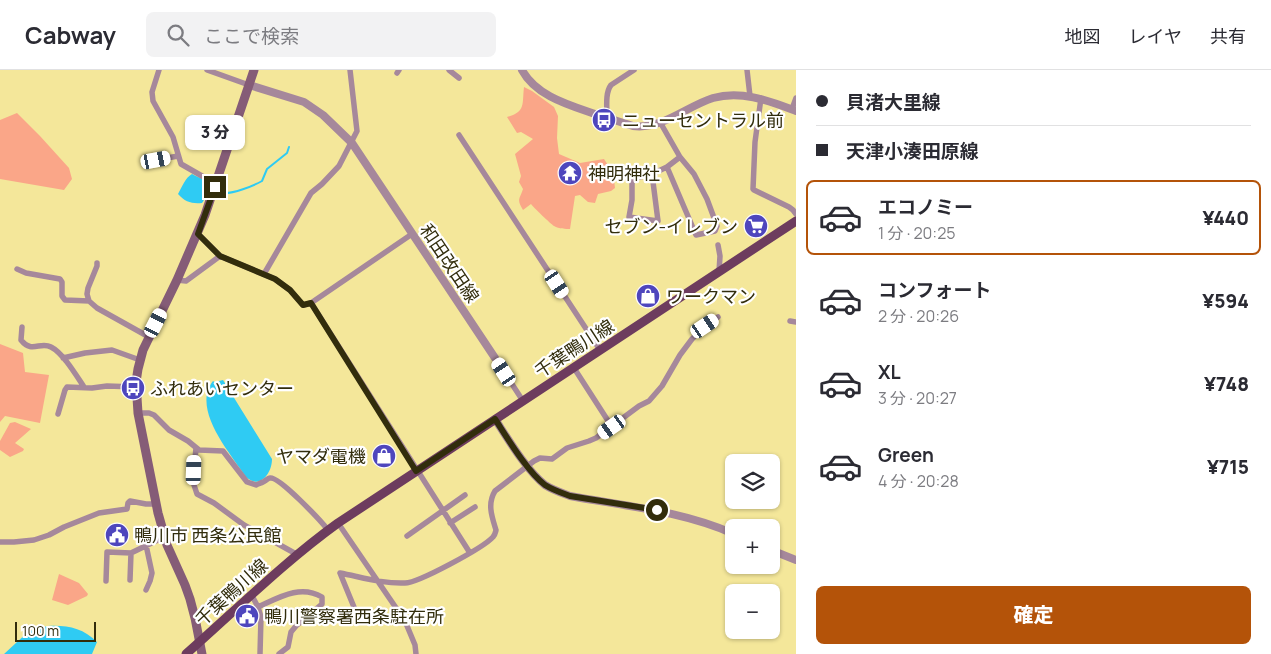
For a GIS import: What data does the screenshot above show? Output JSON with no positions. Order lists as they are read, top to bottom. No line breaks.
{"streets":{"main road":["千葉鴨川線"],"street":["和田改田線"]},"crossings":[["和田改田線","千葉鴨川線"]],"places":{"bus stop":["ニューセントラル前","ふれあいセンター"],"temple":["神明神社"],"supermarket":["セブン-イレブン"],"shop":["ワークマン","ヤマダ電機"],"public building":["鴨川市 西条公民館","鴨川警察署西条駐在所"]},"scale_bar":"100 m","page":{"header":"Cabway","search":"ここで検索","nav":["地図","レイヤ","共有"],"banner":["貝渚大里線","天津小湊田原線"],"bubble":"3 分","list":[{"name":"エコノミー","note":"1 分 · 20:25","value":"¥440"},{"name":"コンフォート","note":"2 分 · 20:26","value":"¥594"},{"name":"XL","note":"3 分 · 20:27","value":"¥748"},{"name":"Green","note":"4 分 · 20:28","value":"¥715"}],"map_buttons":["+","−"],"buttons":"確定","scale":"100 m"}}
